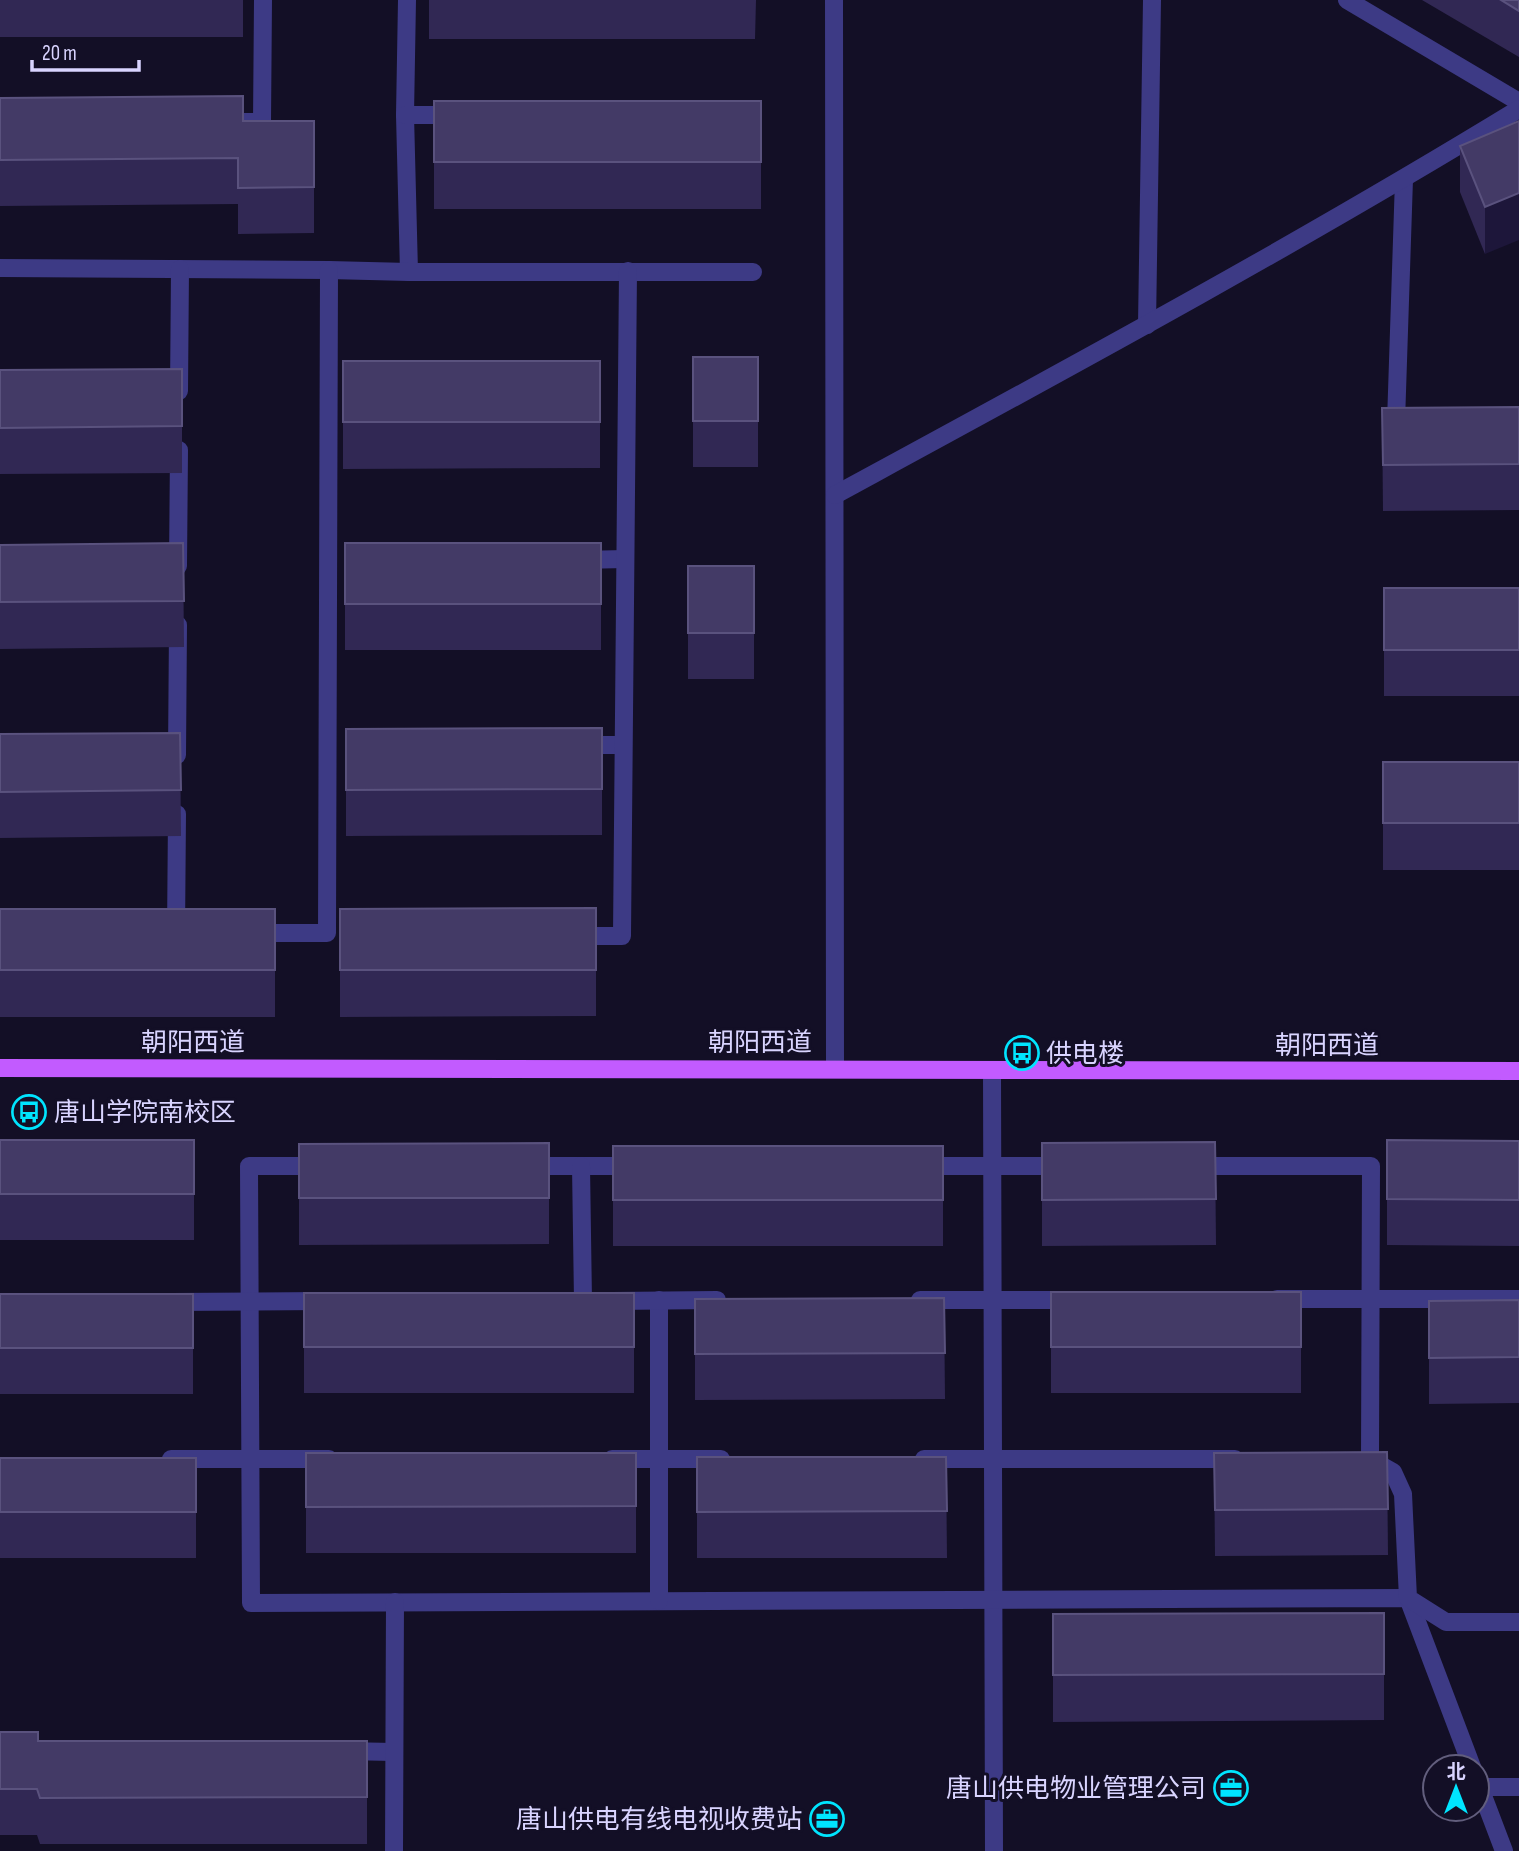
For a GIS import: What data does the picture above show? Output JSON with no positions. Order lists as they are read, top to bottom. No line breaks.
{"streets":{"main road":["朝阳西道"]},"places":{"bus stop":["供电楼","唐山学院南校区"],"office":["唐山供电物业管理公司","唐山供电有线电视收费站"]},"scale_bar":"20 m","north":"top"}
